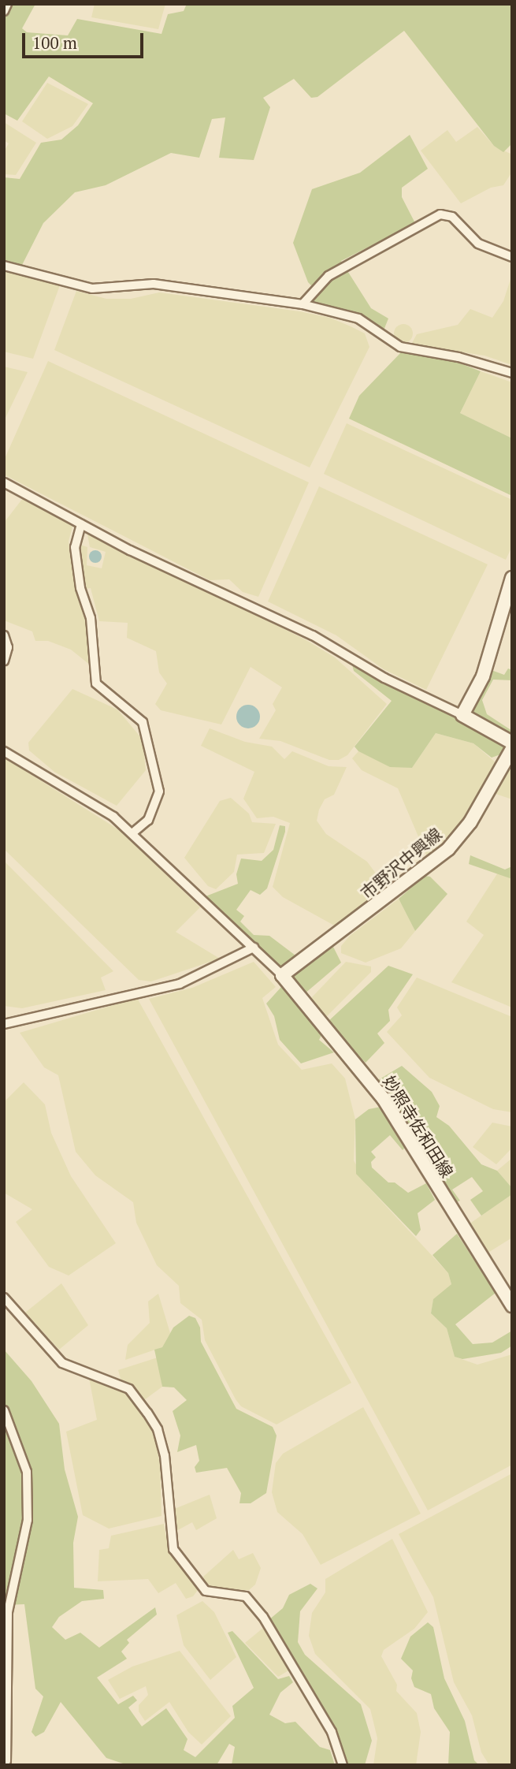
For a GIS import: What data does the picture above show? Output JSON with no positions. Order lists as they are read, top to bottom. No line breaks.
{"streets":{"main road":["市野沢中興線","妙照寺佐和田線"]},"crossings":[["市野沢中興線","妙照寺佐和田線"]],"scale_bar":"100 m"}
